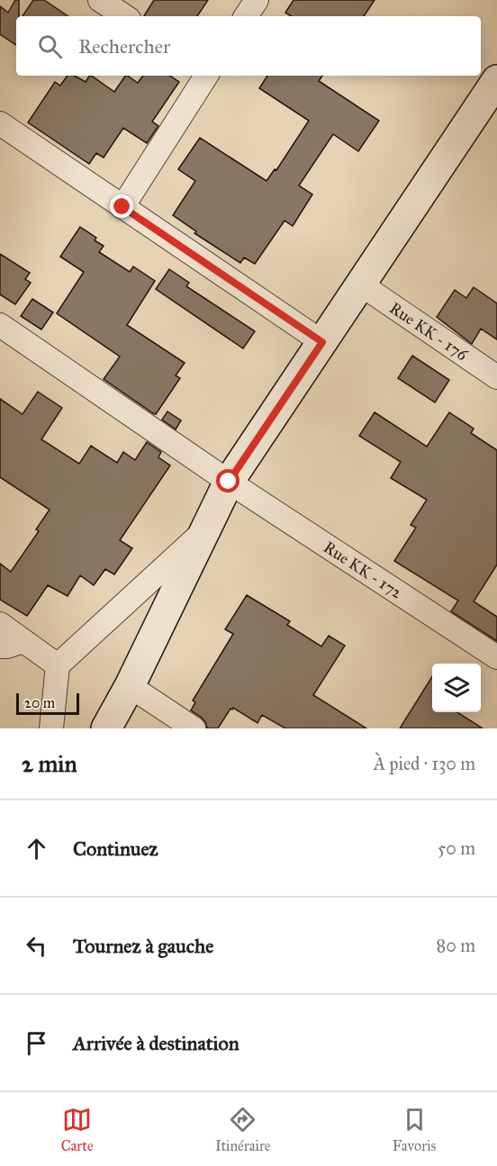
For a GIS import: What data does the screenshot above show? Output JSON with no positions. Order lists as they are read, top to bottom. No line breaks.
{"streets":{"street":["Rue KK - 176","Rue KK - 172"]},"scale_bar":"20 m","page":{"search":"Rechercher","scale":"20 m","heading":["2 min","À pied · 130 m"],"list":[["Continuez","50 m"],["Tournez à gauche","80 m"],"Arrivée à destination"],"nav":["Carte","Itinéraire","Favoris"]}}
